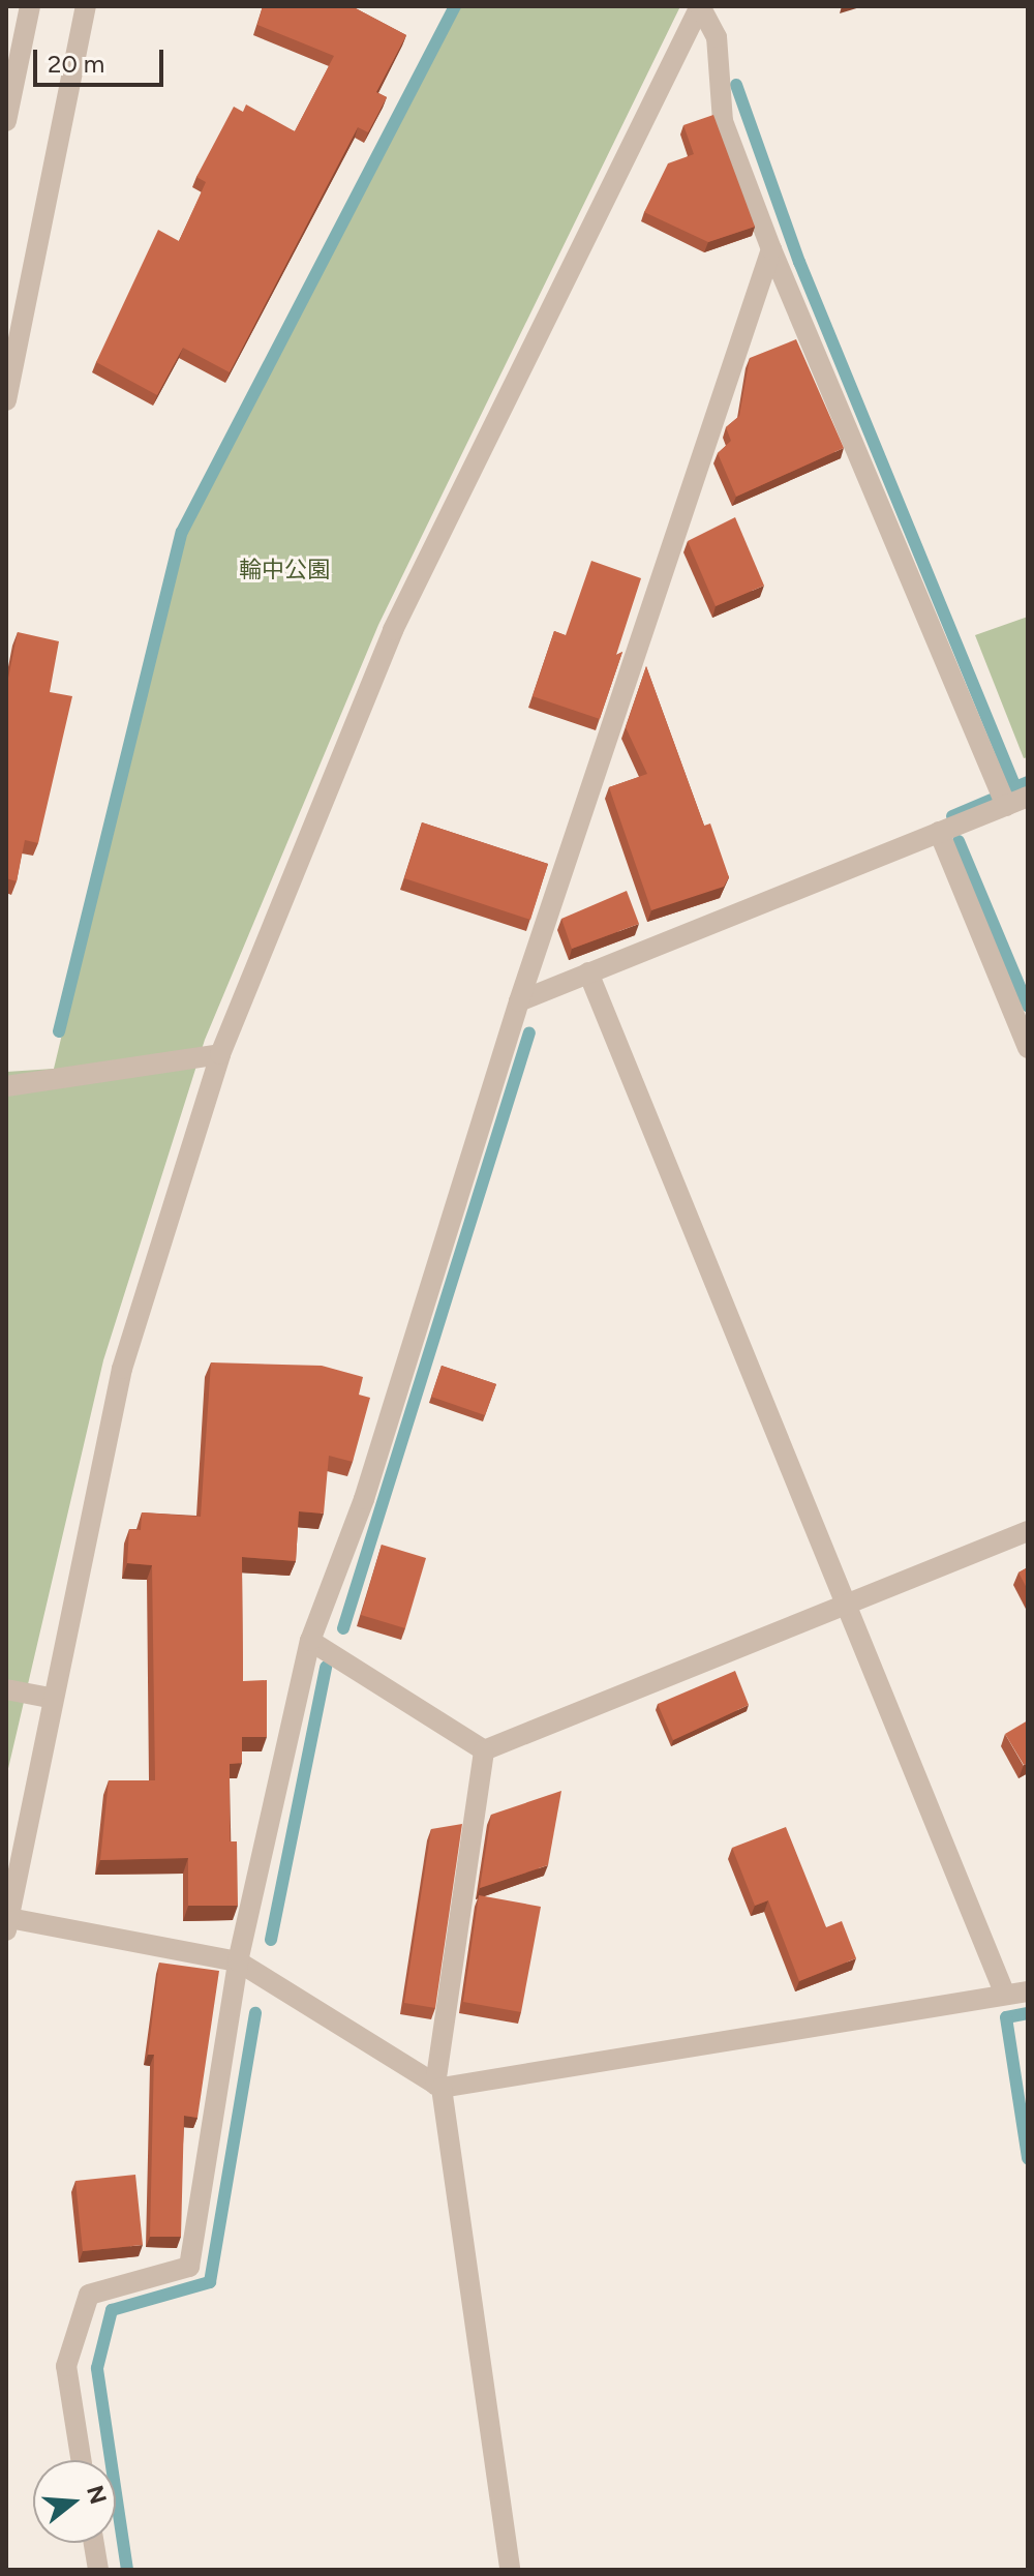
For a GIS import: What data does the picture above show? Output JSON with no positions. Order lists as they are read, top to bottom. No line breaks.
{"parks":["輪中公園"],"scale_bar":"20 m","north":"right"}
